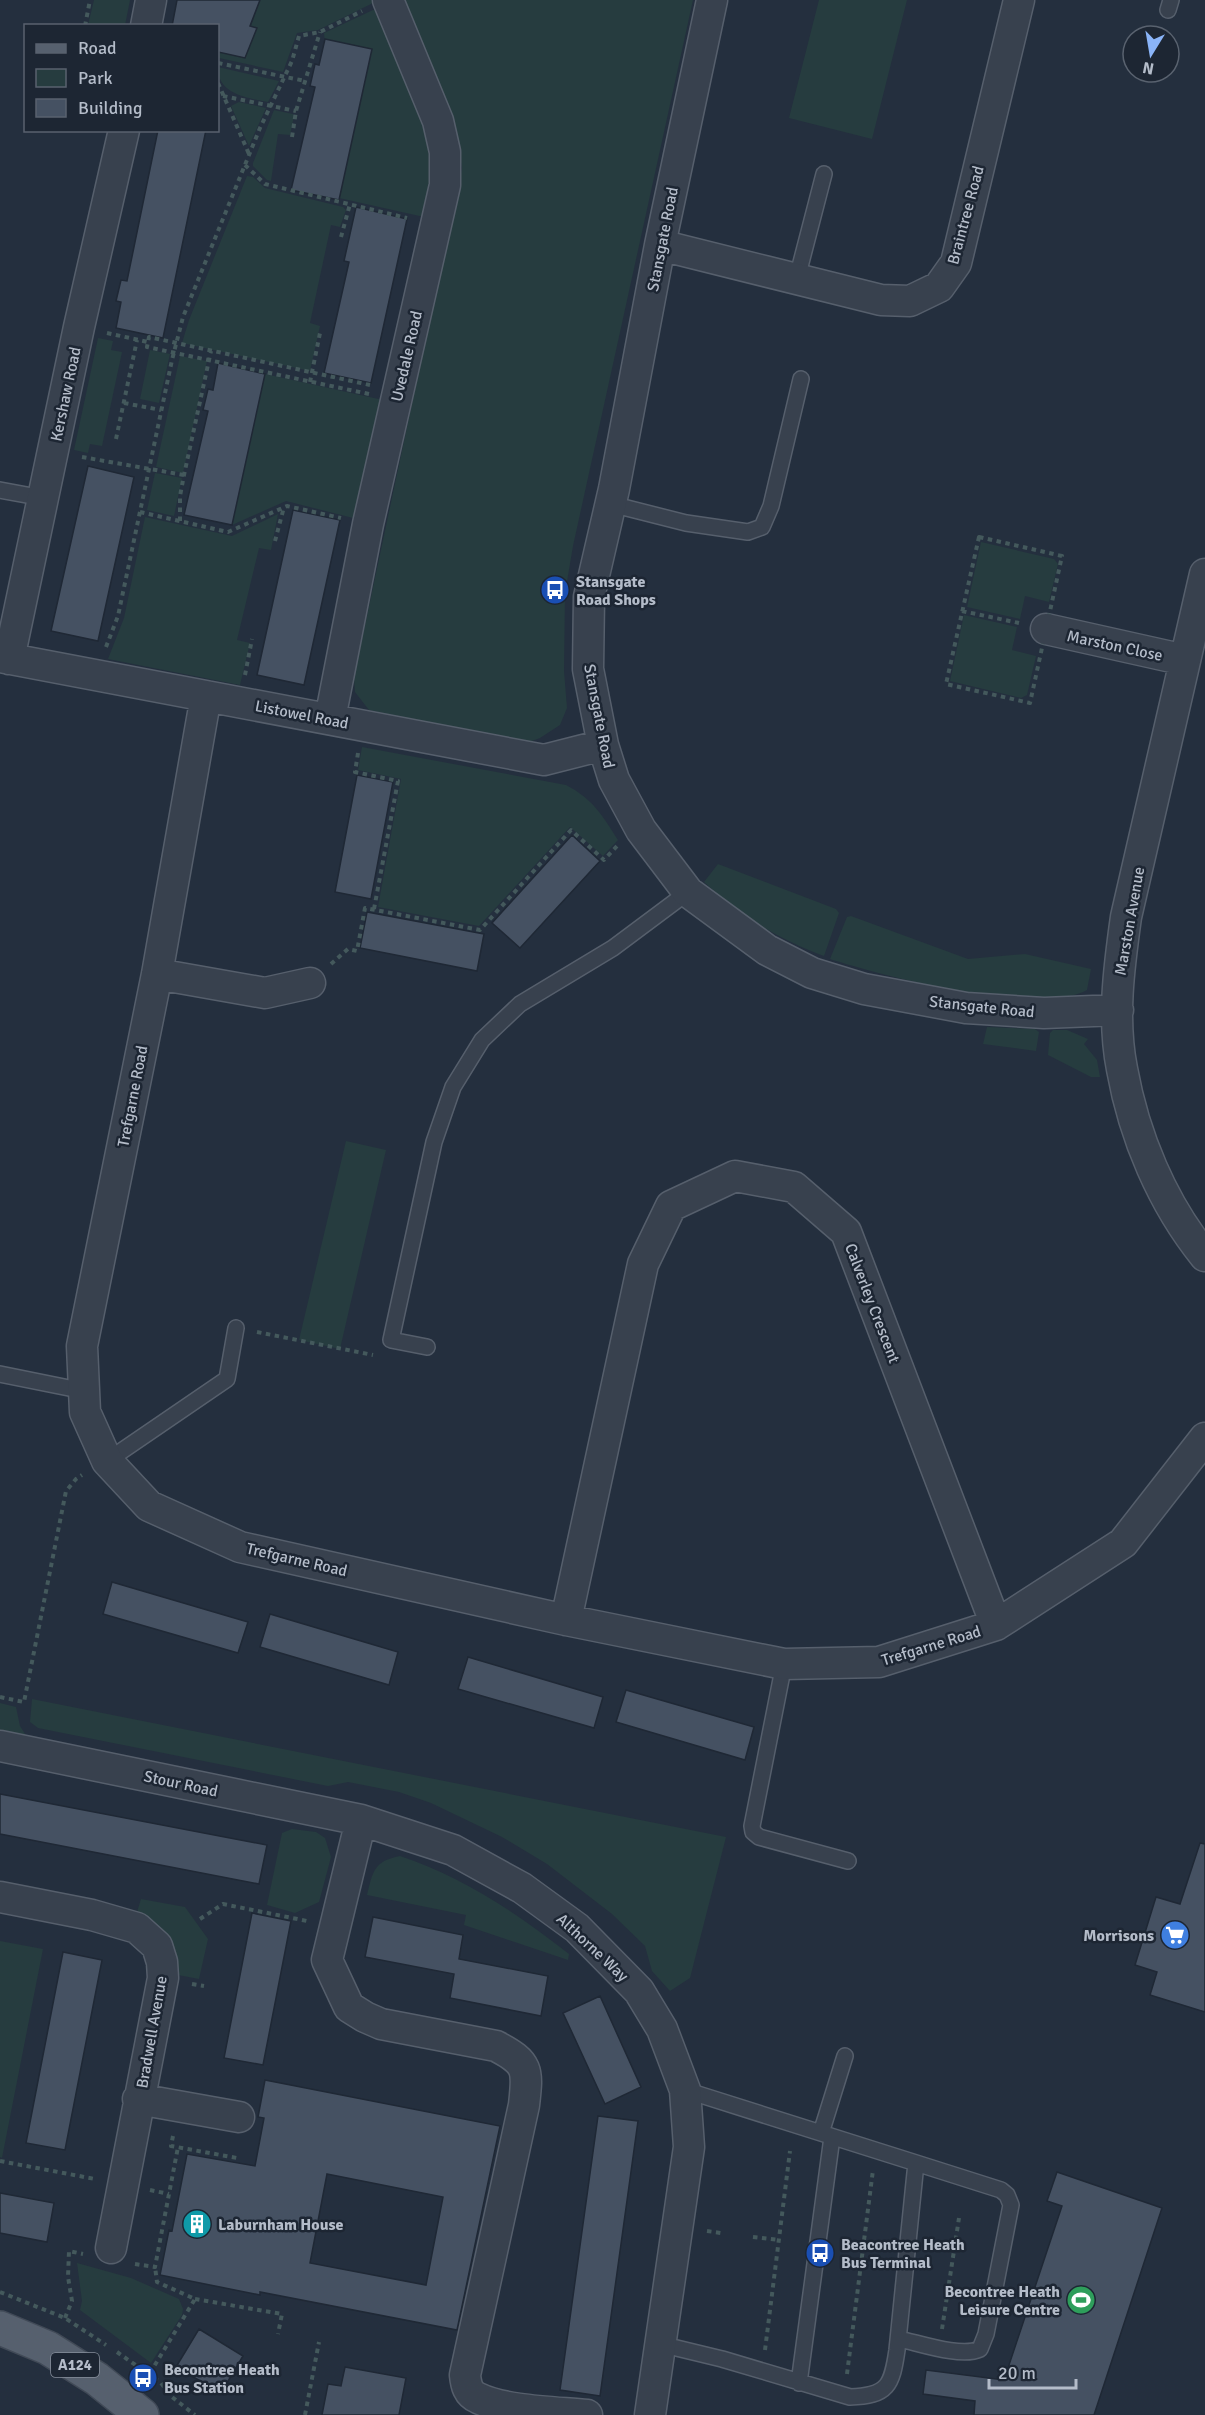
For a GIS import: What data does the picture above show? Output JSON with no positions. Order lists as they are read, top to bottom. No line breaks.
{"streets":{"main road":["A124"],"street":["Braintree Road","Stansgate Road","Uvedale Road","Kershaw Road","Marston Close","Listowel Road","Marston Avenue","Trefgarne Road","Calverley Crescent","Stour Road","Althorne Way","Bradwell Avenue"]},"crossings":[["Braintree Road","Stansgate Road"],["Stansgate Road","Listowel Road"],["Stansgate Road","Marston Avenue"],["Uvedale Road","Listowel Road"],["Kershaw Road","Listowel Road"],["Marston Close","Marston Avenue"],["Listowel Road","Trefgarne Road"],["Trefgarne Road","Calverley Crescent"],["Stour Road","Althorne Way"]],"places":{"bus stop":["Stansgate Road Shops","Beacontree Heath Bus Terminal","Becontree Heath Bus Station"],"supermarket":["Morrisons"],"building":["Laburnham House"],"sports":["Becontree Heath Leisure Centre"]},"legend":["Road","Park","Building"],"scale_bar":"20 m","north":"bottom"}
